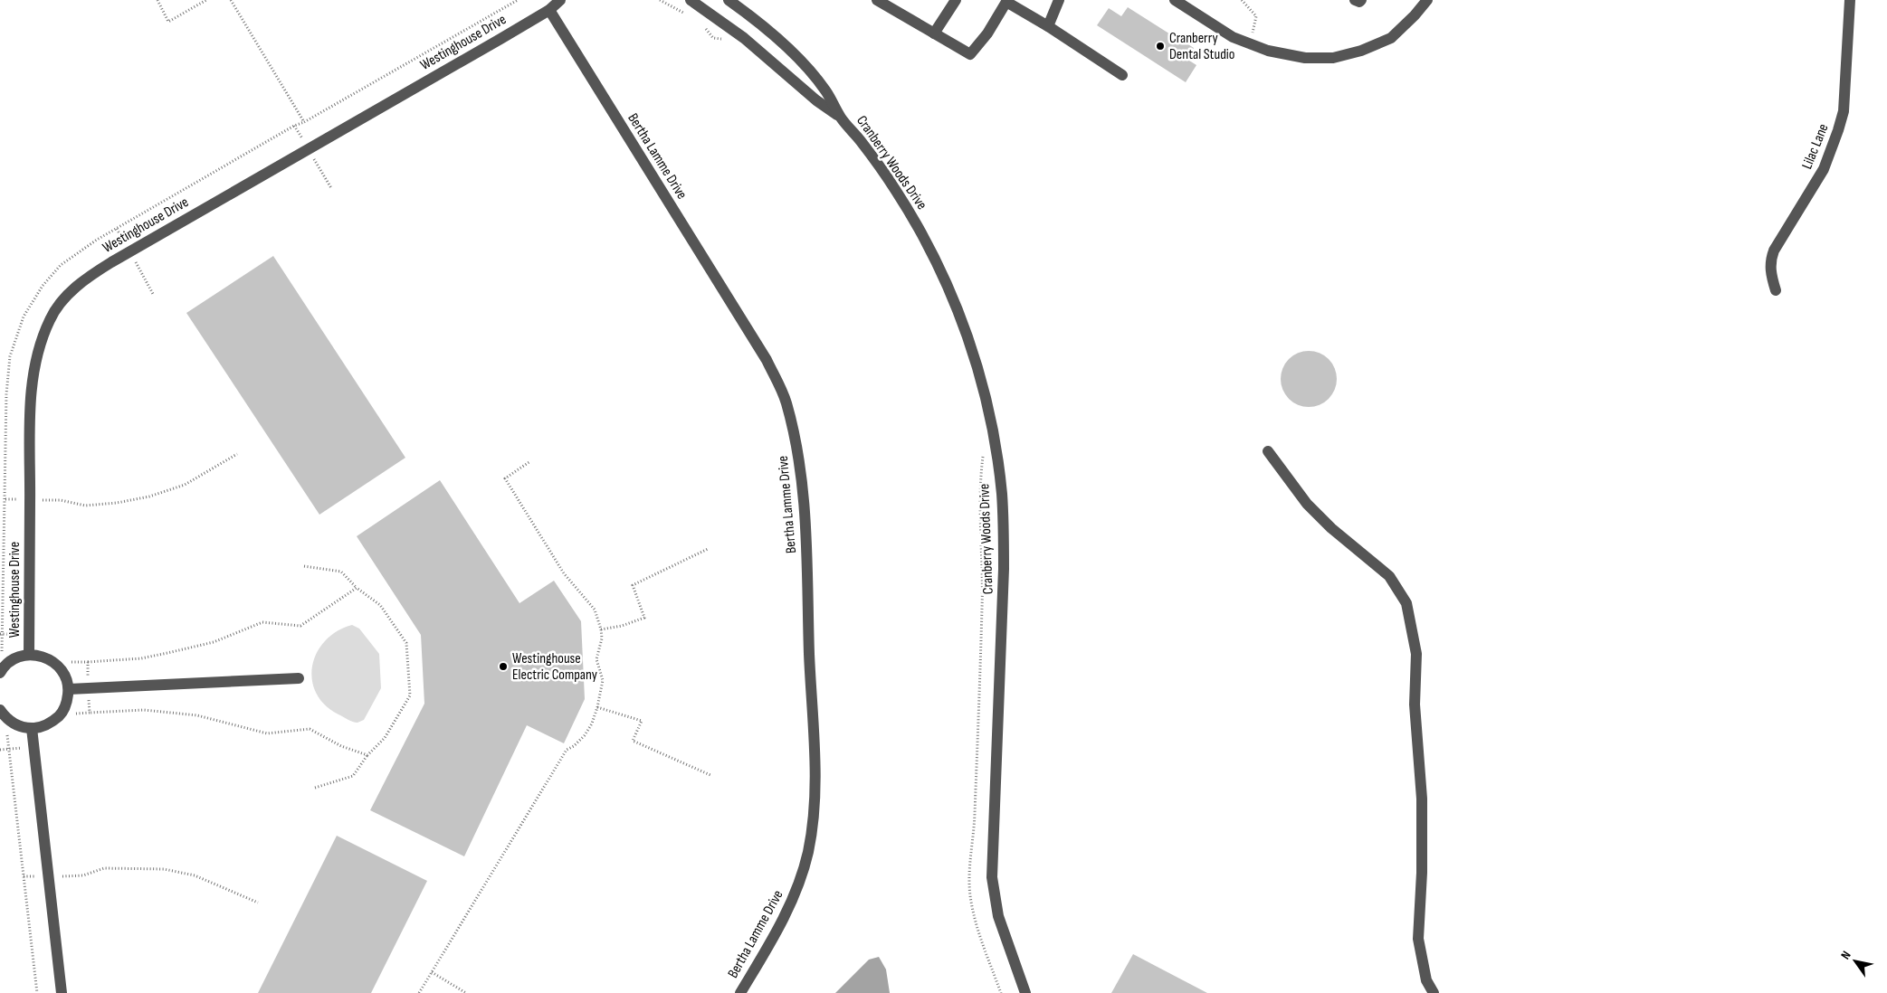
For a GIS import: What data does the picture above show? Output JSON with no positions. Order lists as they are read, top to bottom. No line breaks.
{"streets":{"street":["Westinghouse Drive","Lilac Lane","Bertha Lamme Drive","Cranberry Woods Drive"]},"crossings":[["Westinghouse Drive","Bertha Lamme Drive"]],"places":["Cranberry Dental Studio","Westinghouse Electric Company"],"north":"top left"}
